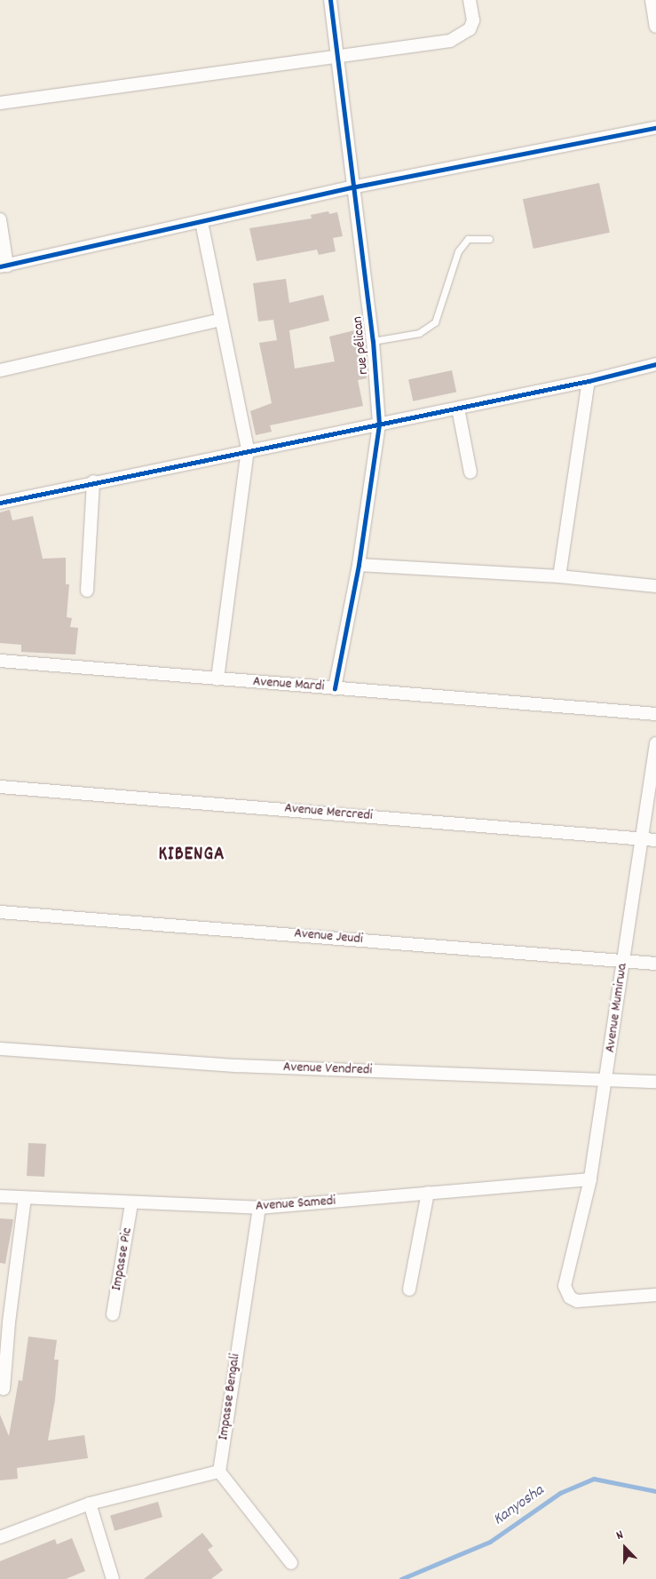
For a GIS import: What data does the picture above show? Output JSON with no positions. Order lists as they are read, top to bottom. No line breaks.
{"streets":{"street":["rue pélican","Avenue Mardi","Avenue Mercredi","Avenue Jeudi","Avenue Mumirwa","Avenue Vendredi","Avenue Samedi","Impasse Pic","Impasse Bengali"]},"crossings":[["rue pélican","Avenue Mardi"],["Avenue Mercredi","Avenue Mumirwa"],["Avenue Jeudi","Avenue Mumirwa"],["Avenue Mumirwa","Avenue Vendredi"],["Avenue Mumirwa","Avenue Samedi"],["Avenue Samedi","Impasse Pic"],["Avenue Samedi","Impasse Bengali"]],"districts":["KIBENGA"],"water":["Kanyosha"],"north":"top"}
